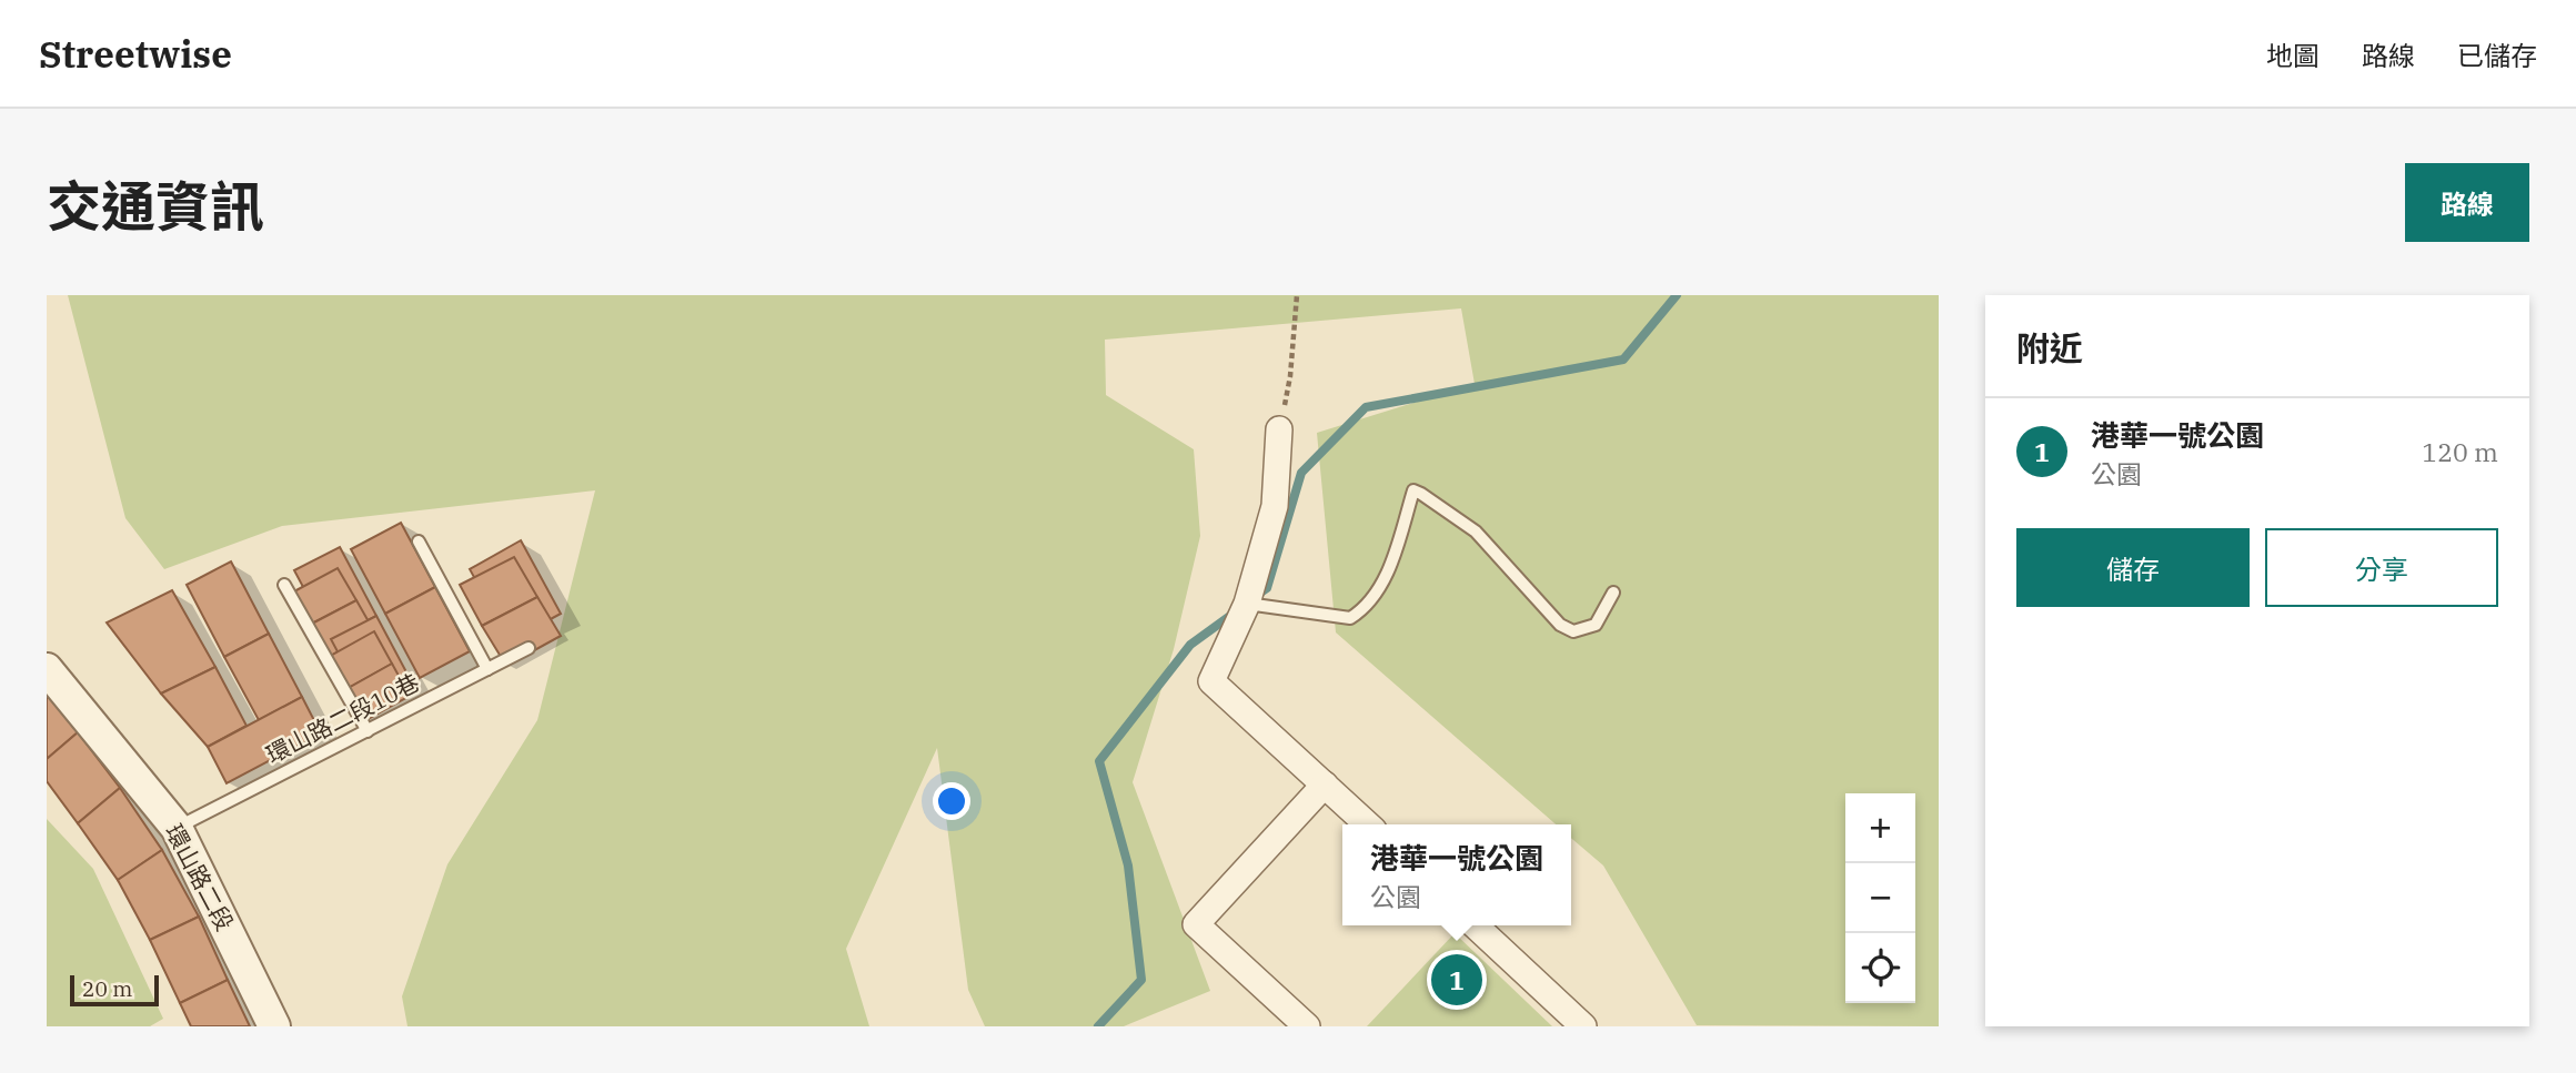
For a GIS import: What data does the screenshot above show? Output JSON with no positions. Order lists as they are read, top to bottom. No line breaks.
{"streets":{"street":["環山路二段"],"lane":["環山路二段10巷"]},"crossings":[["環山路二段10巷","環山路二段"]],"scale_bar":"20 m","page":{"header":"Streetwise","nav":["地圖","路線","已儲存"],"title":"交通資訊","buttons":["路線",["儲存","分享"]],"heading":"附近","list":[{"mark":"1","name":"港華一號公園","note":"公園","value":"120 m"}],"map_buttons":["+","−"],"popup":["港華一號公園","公園"],"pins":"1","scale":"20 m"}}
